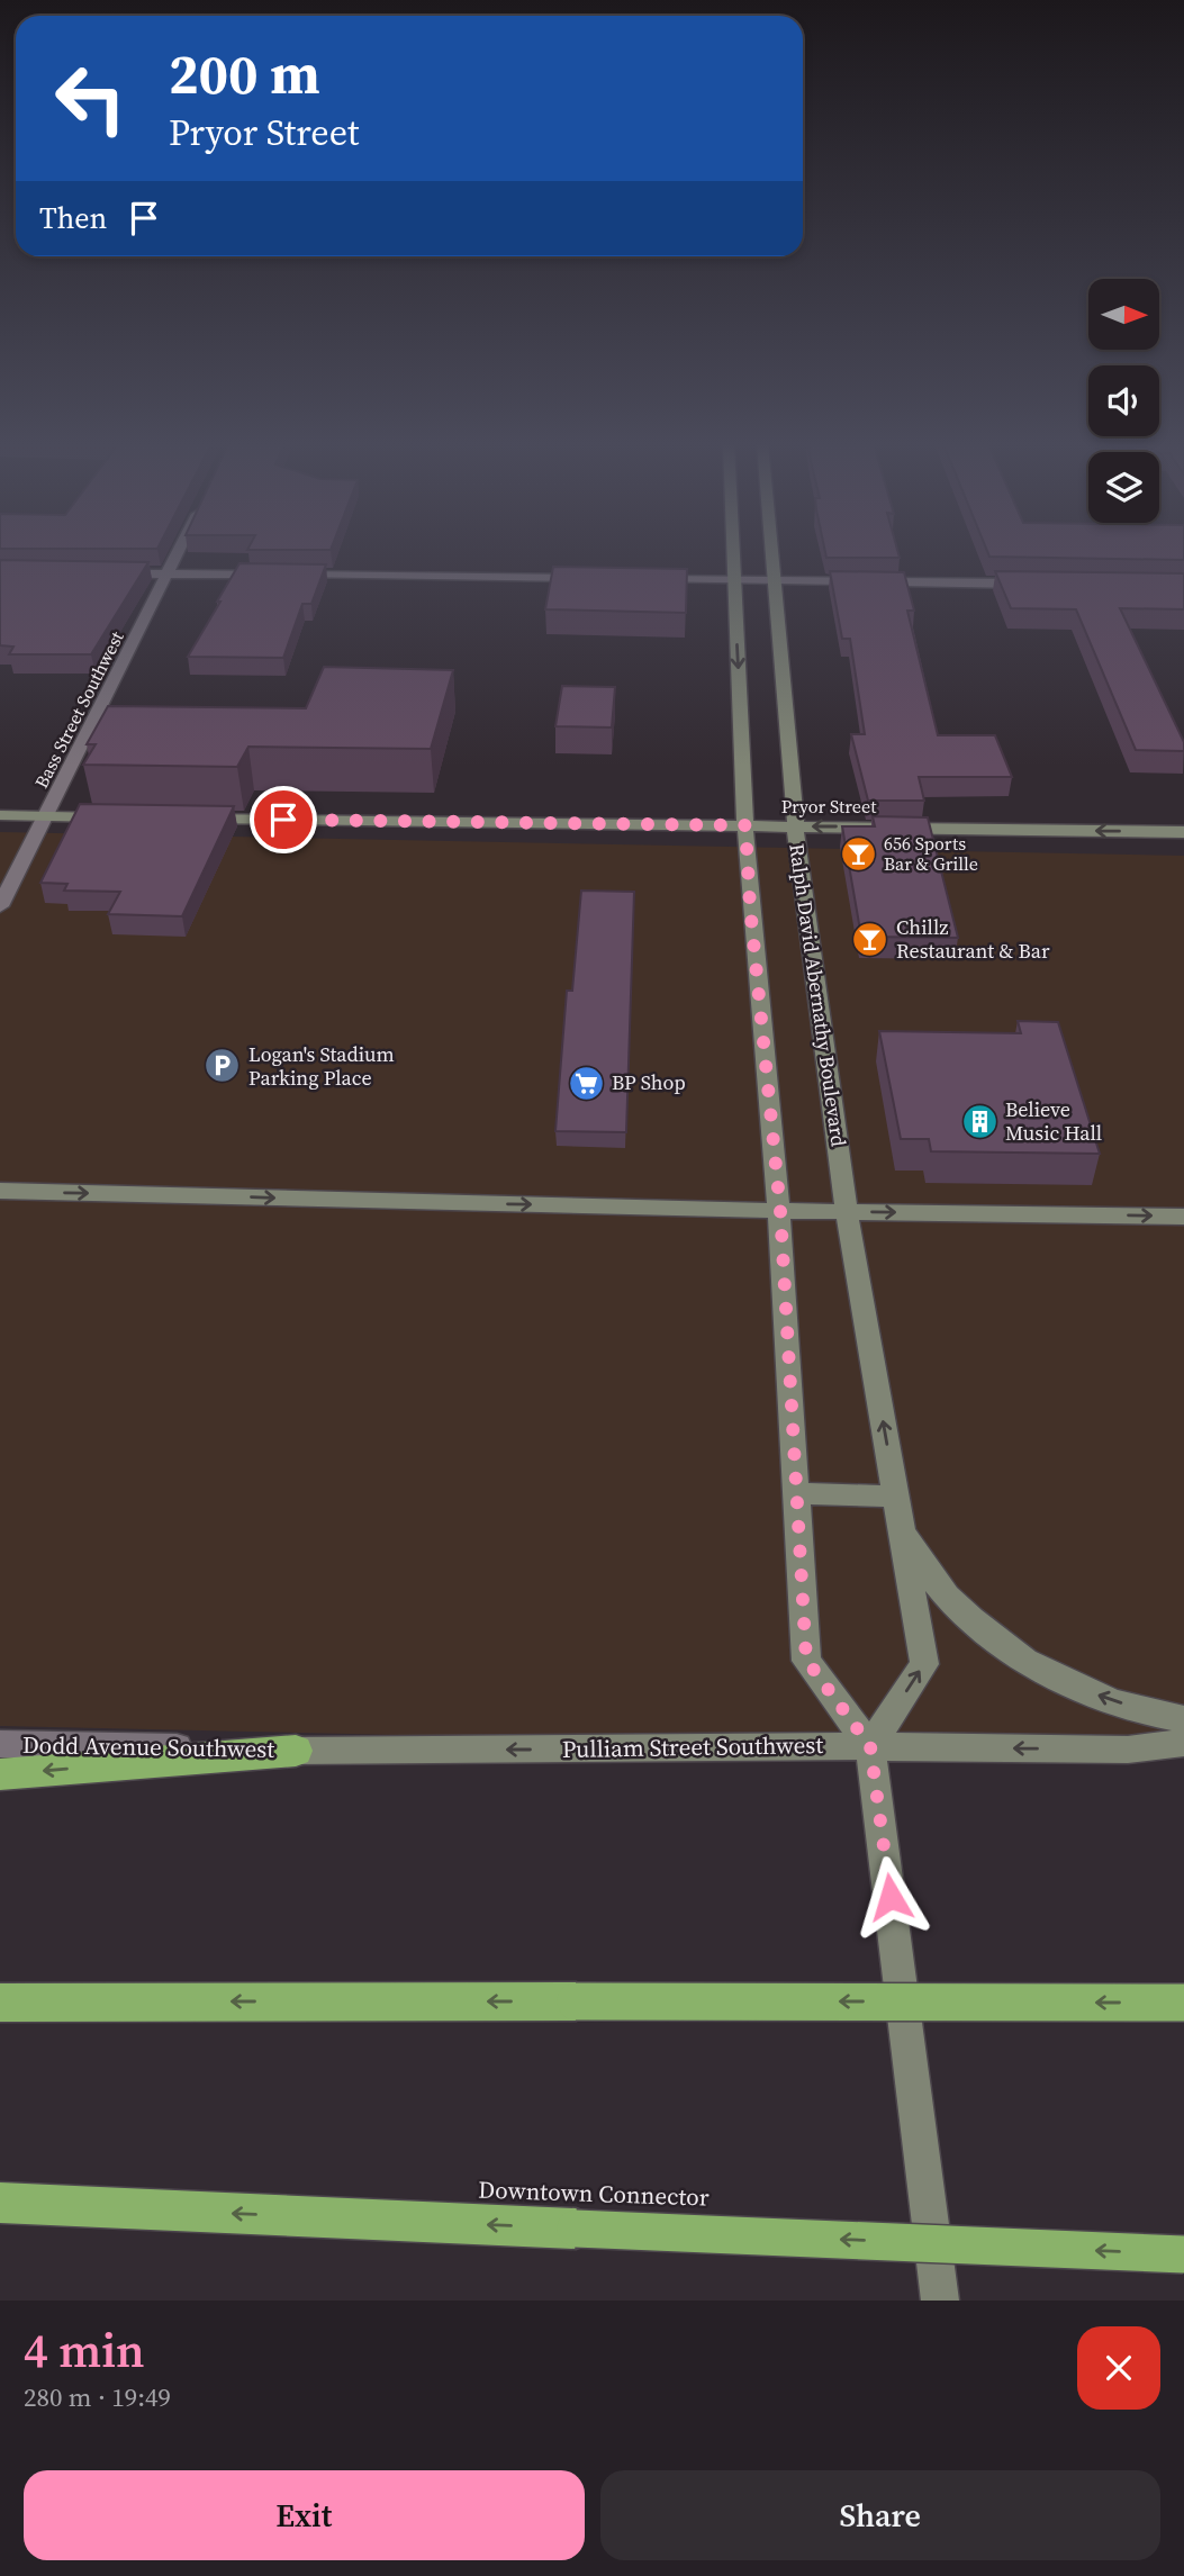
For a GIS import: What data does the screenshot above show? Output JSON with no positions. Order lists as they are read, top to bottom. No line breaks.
{"streets":{"highway":["Downtown Connector"],"main road":["Pryor Street","Ralph David Abernathy Boulevard","Pulliam Street Southwest"],"street":["Bass Street Southwest","Dodd Avenue Southwest"]},"crossings":[["Pryor Street","Ralph David Abernathy Boulevard"],["Ralph David Abernathy Boulevard","Pulliam Street Southwest"],["Dodd Avenue Southwest","Pulliam Street Southwest"]],"one_way":["Pryor Street","Pulliam Street Southwest","Downtown Connector"],"places":{"bar":["656 Sports Bar & Grille","Chillz Restaurant & Bar"],"parking":["Logan's Stadium Parking Place"],"supermarket":["BP Shop"],"building":["Believe Music Hall"]},"north":"right","page":{"turn":["200 m","Pryor Street"],"then":"Then","heading":["4 min","280 m · 19:49"],"buttons":["Exit","Share"]}}
